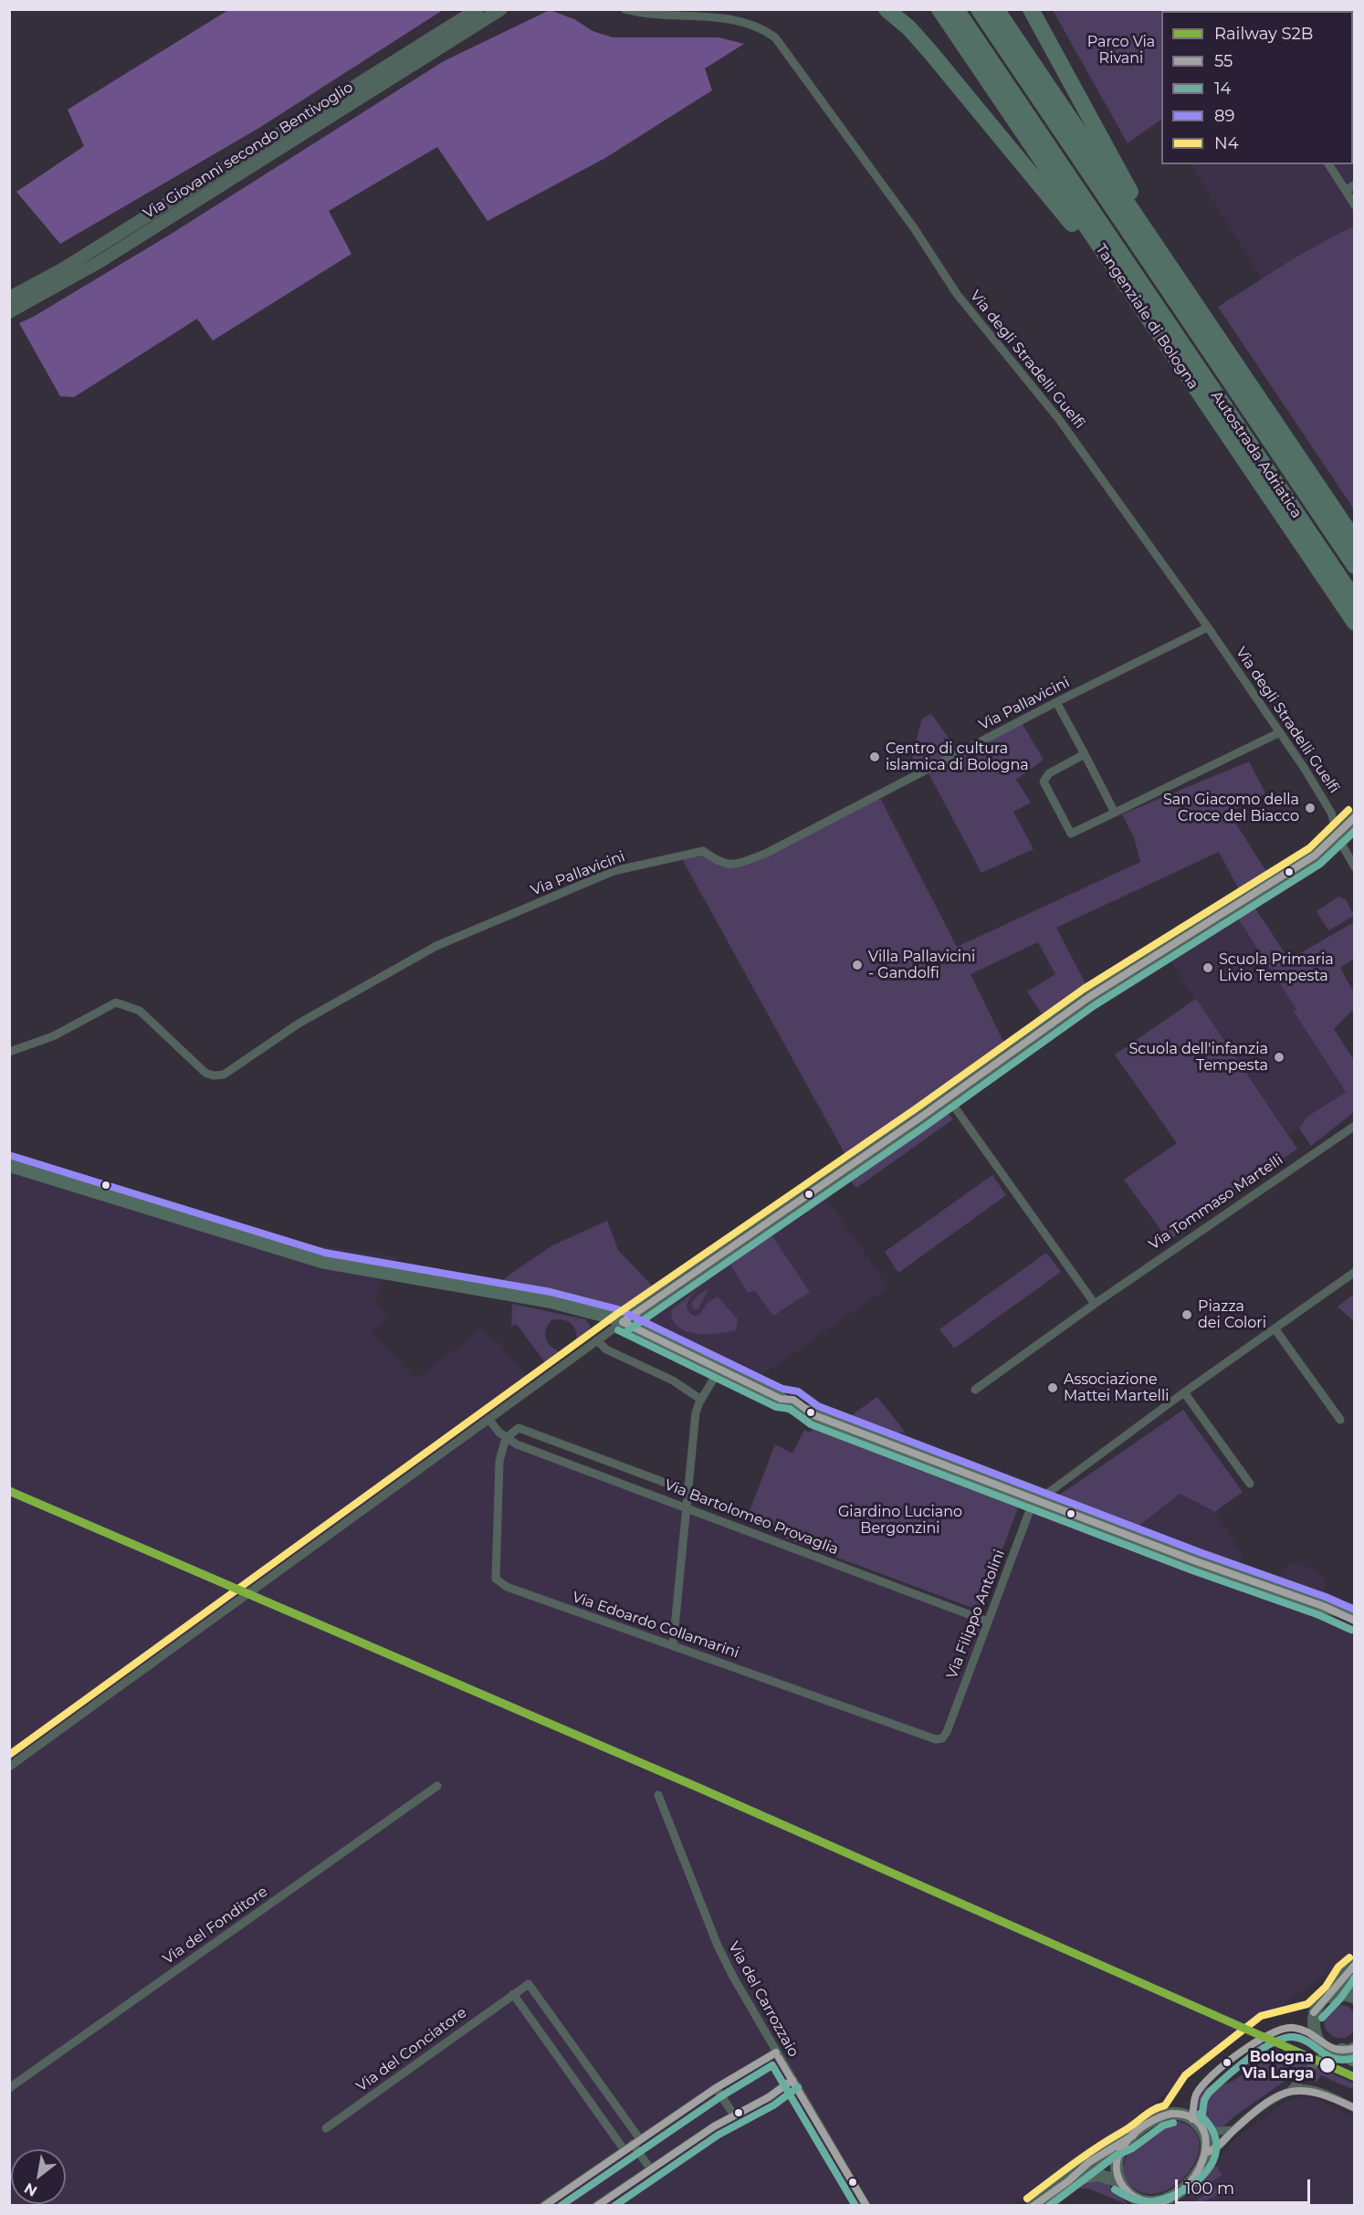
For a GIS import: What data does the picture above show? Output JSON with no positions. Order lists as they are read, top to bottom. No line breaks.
{"streets":{"highway":["Tangenziale di Bologna","Autostrada Adriatica"],"main road":["Via Giovanni secondo Bentivoglio"],"street":["Via degli Stradelli Guelfi","Via Pallavicini","Via Tommaso Martelli","Via Bartolomeo Provaglia","Via Filippo Antolini","Via Edoardo Collamarini","Via del Fonditore","Via del Carrozzaio","Via del Conciatore"]},"crossings":[["Via degli Stradelli Guelfi","Via Pallavicini"],["Via Bartolomeo Provaglia","Via Filippo Antolini"],["Via Bartolomeo Provaglia","Via Edoardo Collamarini"],["Via Filippo Antolini","Via Edoardo Collamarini"]],"parks":["Parco Via Rivani","Giardino Luciano Bergonzini"],"places":["Centro di cultura islamica di Bologna","San Giacomo della Croce del Biacco","Villa Pallavicini - Gandolfi","Scuola Primaria Livio Tempesta","Scuola dell'infanzia Tempesta","Piazza dei Colori","Associazione Mattei Martelli","Bologna Via Larga"],"lines":["transit line N4","transit line 55","transit line 14","transit line 89","rail line S2B"],"legend":["Railway S2B","55","14","89","N4"],"scale_bar":"100 m","north":"bottom left"}
